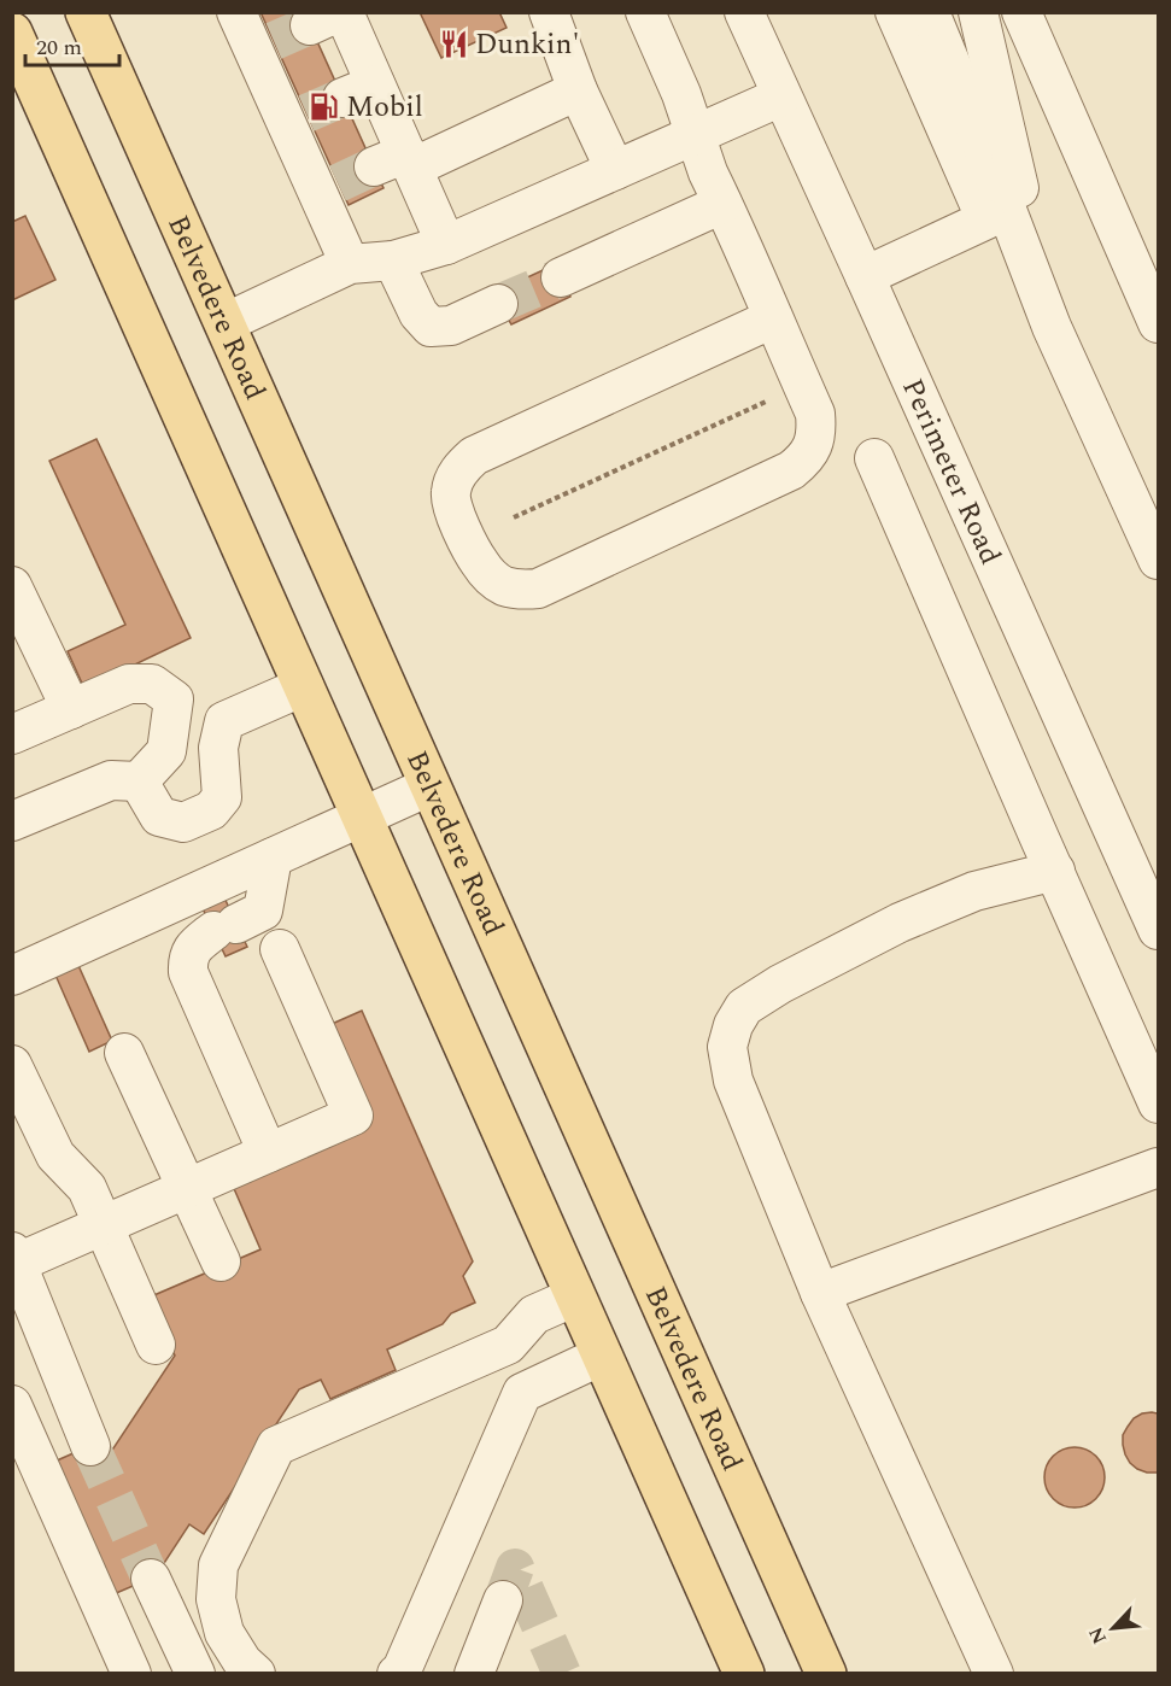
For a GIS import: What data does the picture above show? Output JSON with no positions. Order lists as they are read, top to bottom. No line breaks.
{"streets":{"main road":["Belvedere Road"],"street":["Perimeter Road"]},"places":{"restaurant":["Dunkin'"],"fuel station":["Mobil"]},"scale_bar":"20 m","north":"bottom left"}
